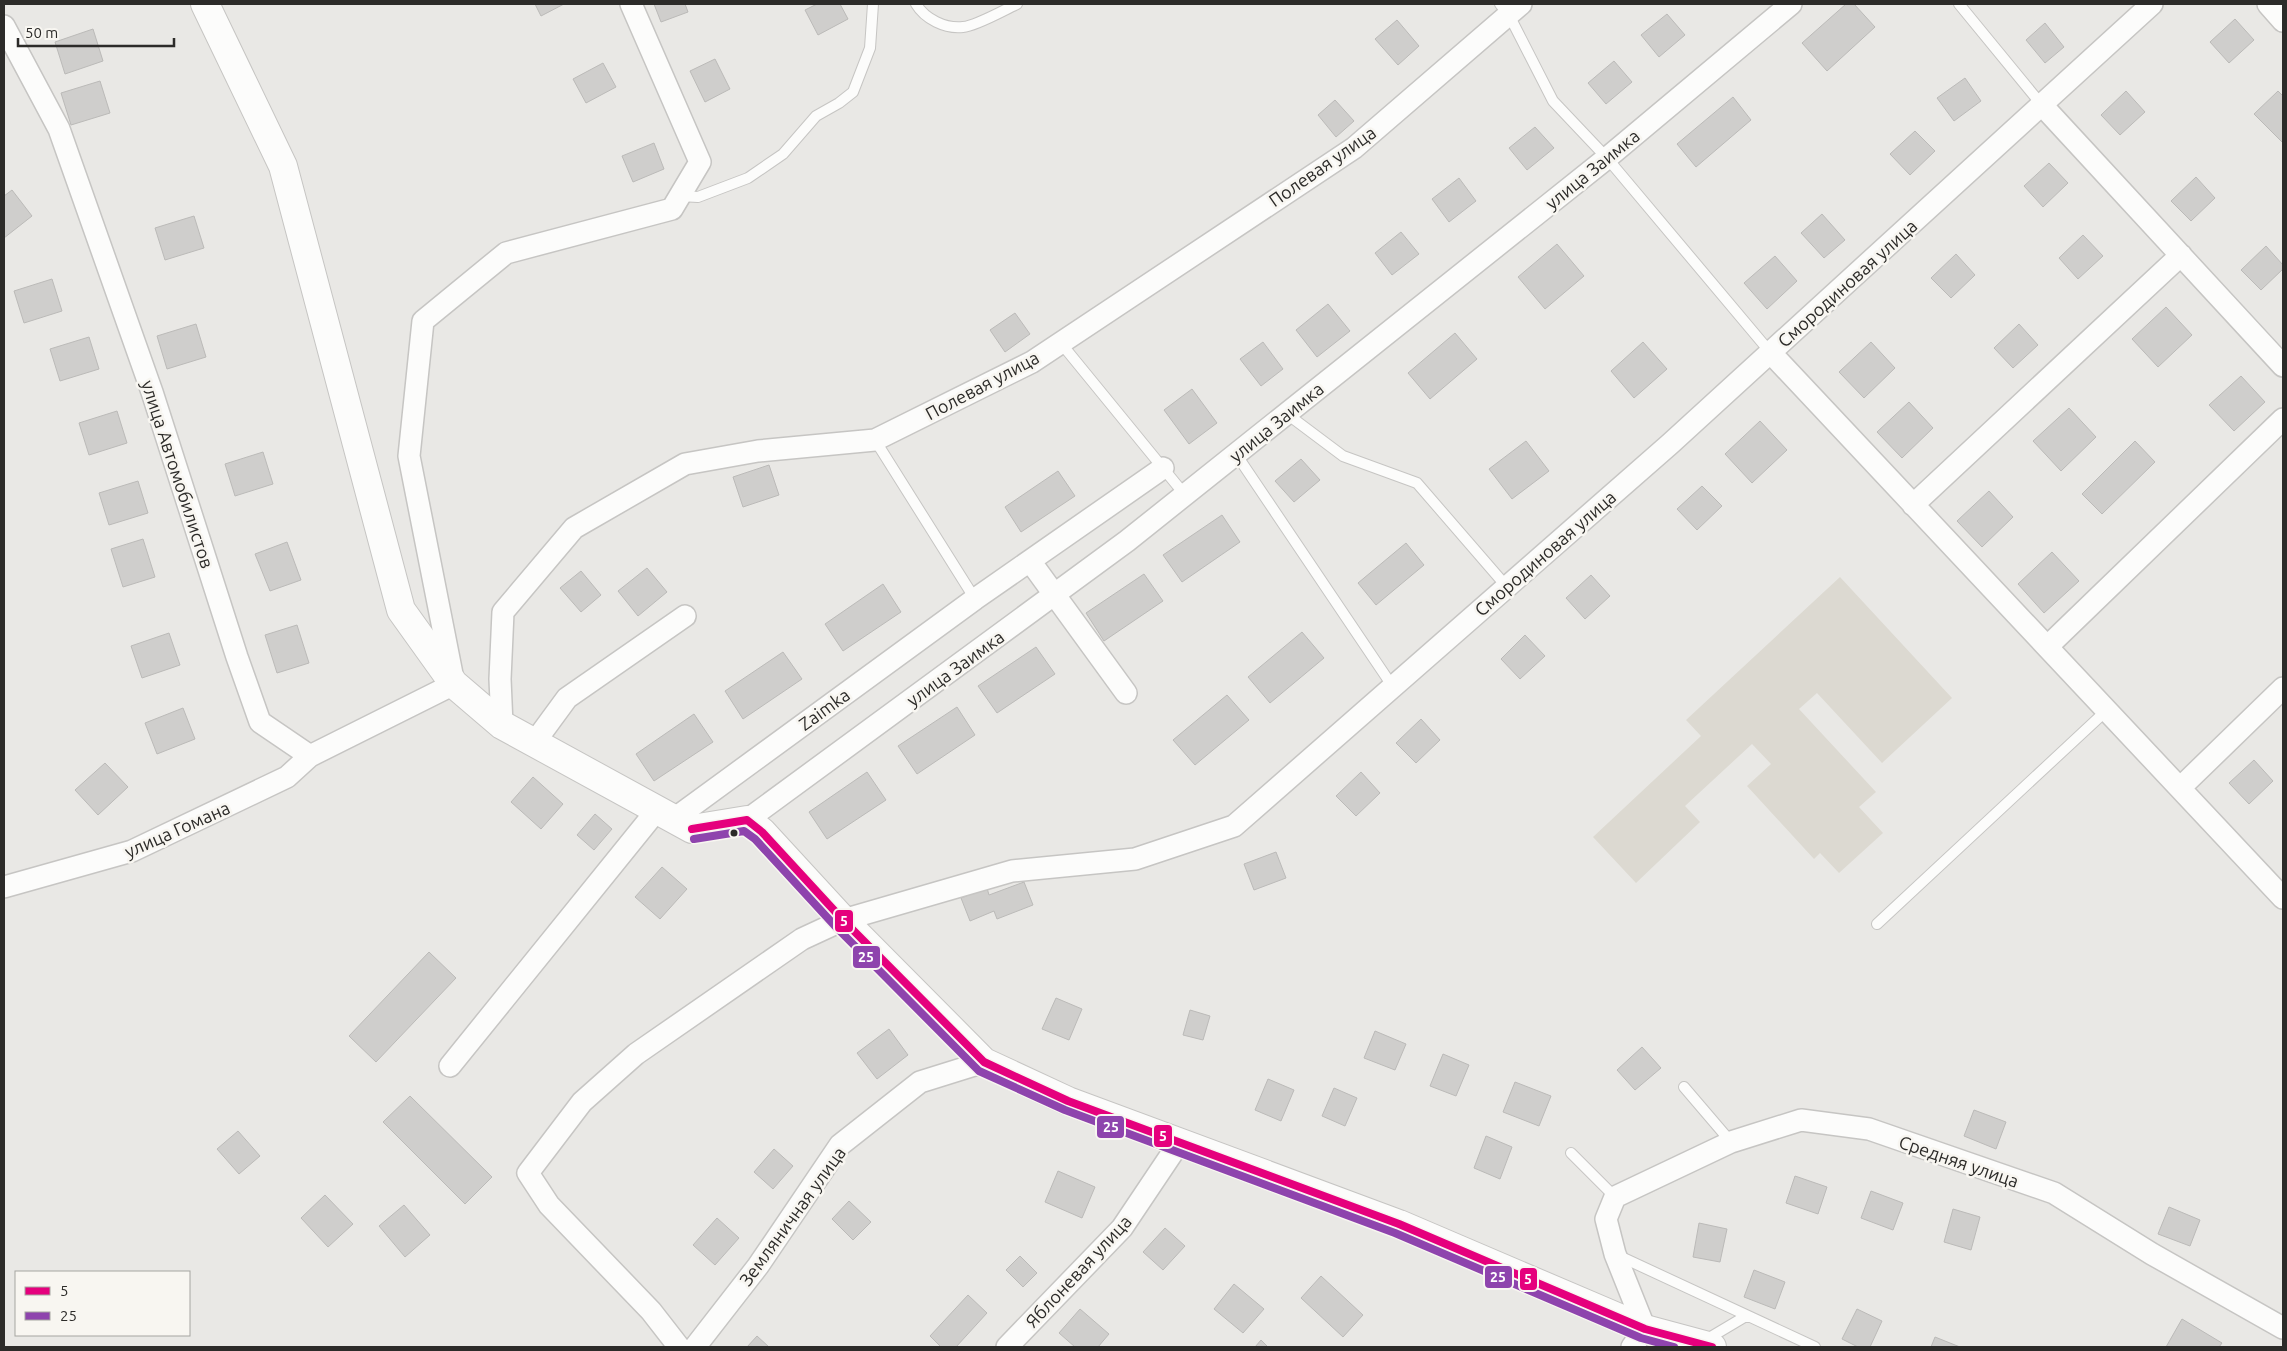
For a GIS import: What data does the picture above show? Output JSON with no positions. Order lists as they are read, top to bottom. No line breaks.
{"streets":{"street":["Полевая улица","улица Заимка","Смородиновая улица","улица Автомобилистов","Zaimka","улица Гомана","Средняя улица","Земляничная улица","Яблоневая улица"]},"crossings":[["улица Автомобилистов","улица Гомана"]],"lines":["transit line 5","transit line 25"],"legend":["5","25"],"scale_bar":"50 m"}
